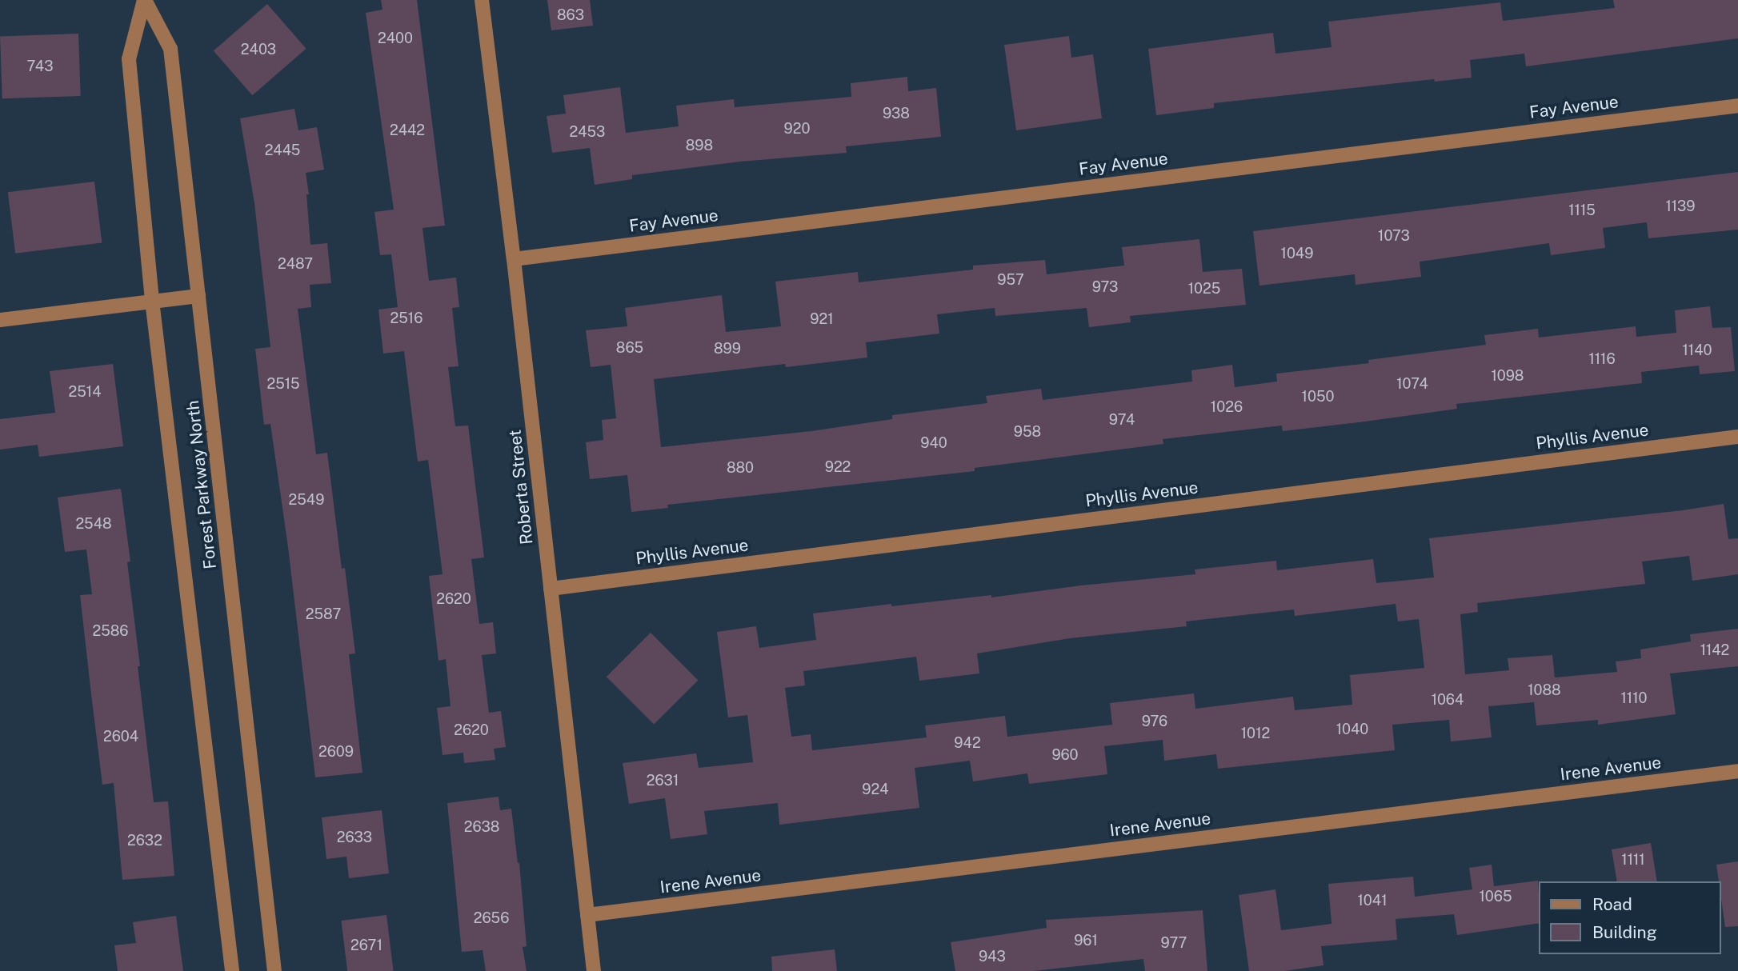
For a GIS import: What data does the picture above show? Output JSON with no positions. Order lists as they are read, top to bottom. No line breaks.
{"streets":{"street":["Fay Avenue","Phyllis Avenue","Forest Parkway North","Roberta Street","Irene Avenue"]},"crossings":[["Fay Avenue","Roberta Street"],["Phyllis Avenue","Roberta Street"],["Roberta Street","Irene Avenue"]],"house_numbers":["863","2400","2403","743","938","920","2442","2453","898","2445","1139","1115","1073","1049","2487","957","973","1025","2516","921","865","899","1140","1116","1098","2515","1074","2514","1050","1026","974","958","940","922","880","2549","2548","2620","2587","2586","1142","1088","1110","1064","976","1040","2620","1012","2604","942","2609","960","2631","924","2638","2633","2632","1111","1065","1041","2656","961","977","2671","943"],"legend":["Road","Building"]}
